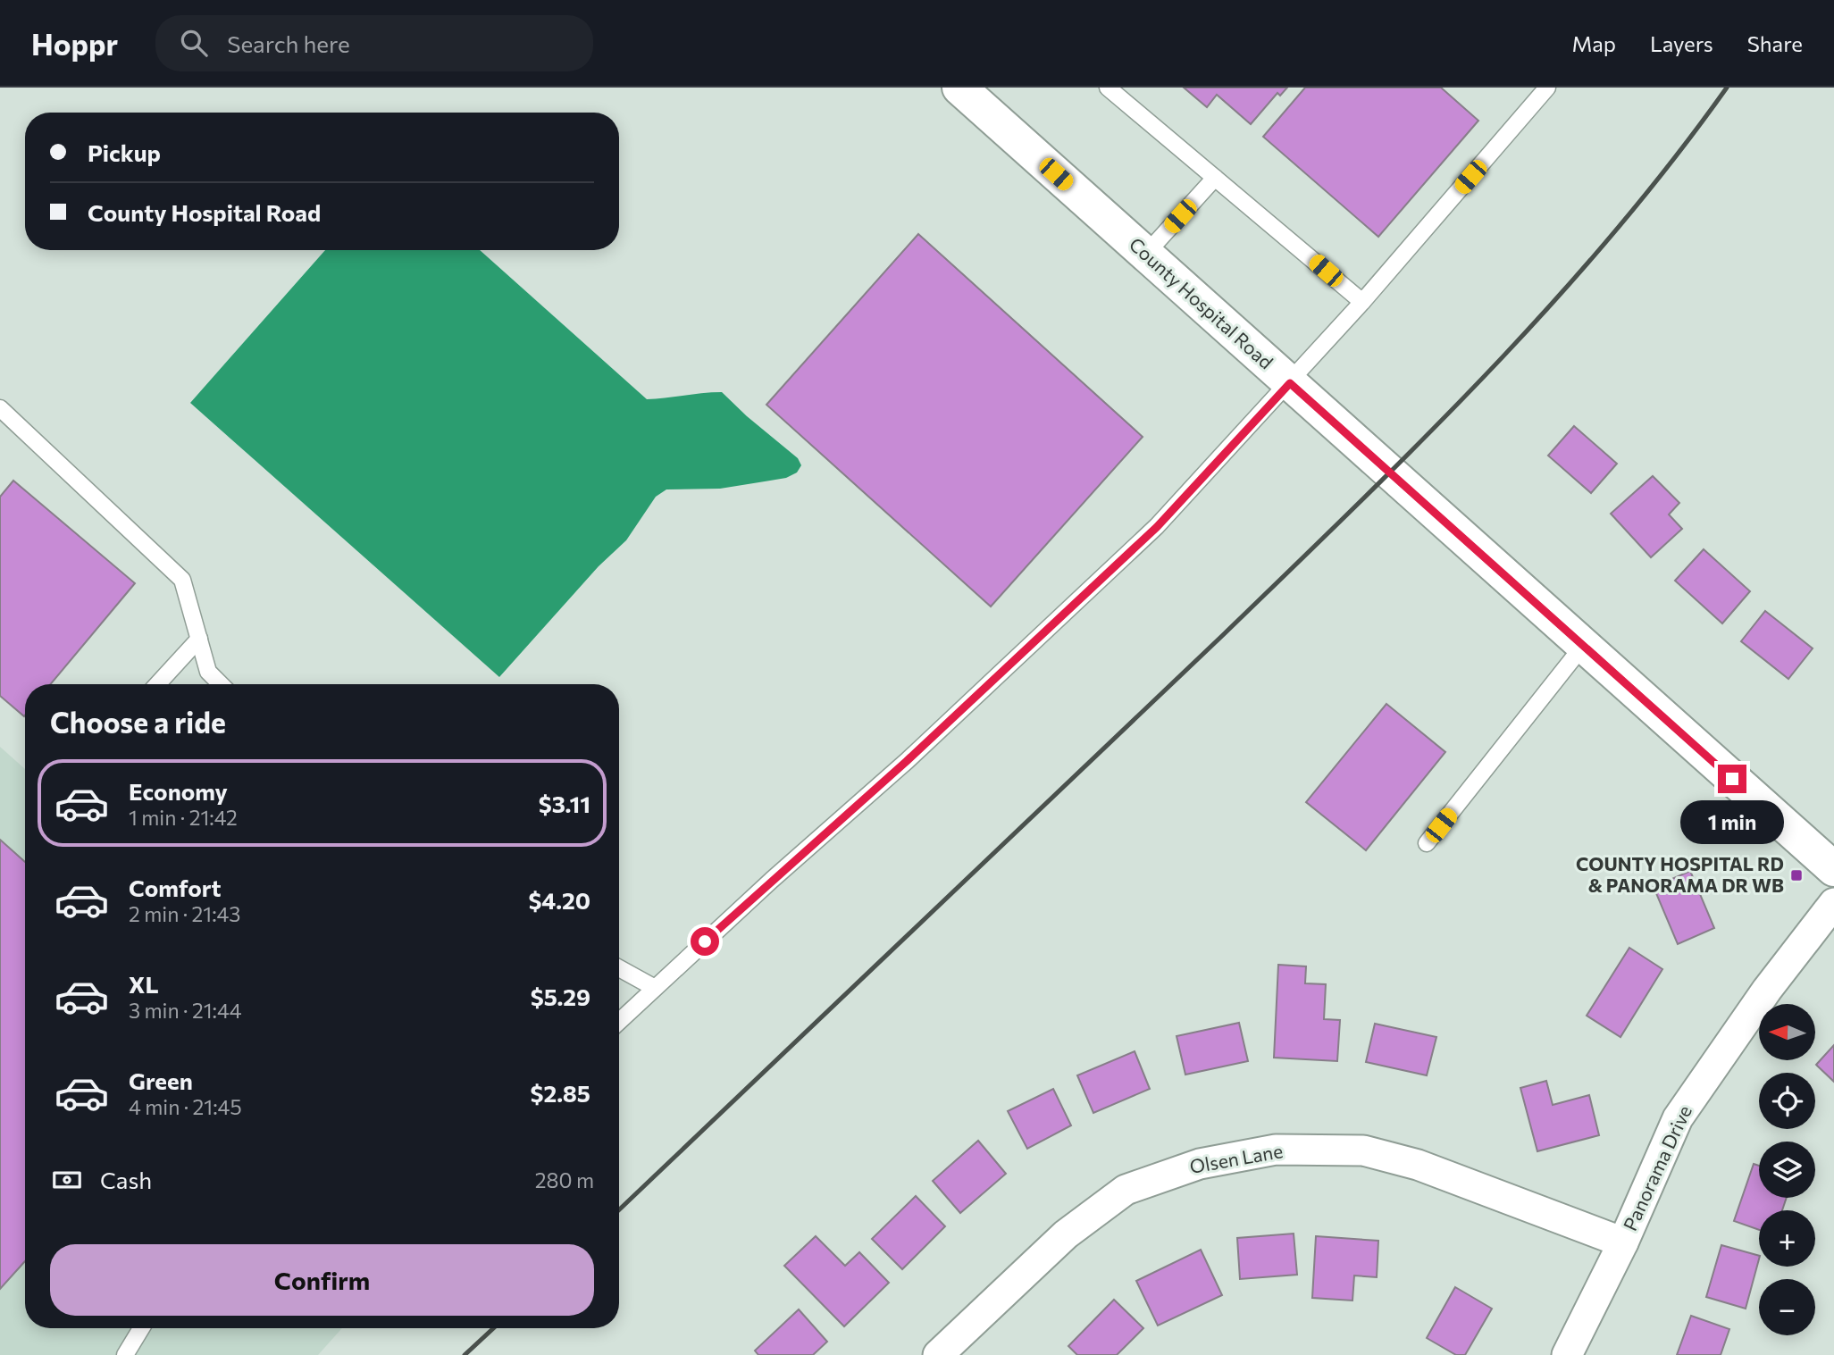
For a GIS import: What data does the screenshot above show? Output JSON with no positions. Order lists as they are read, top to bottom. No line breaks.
{"streets":{"main road":["County Hospital Road"],"street":["Olsen Lane","Panorama Drive"]},"crossings":[["Olsen Lane","Panorama Drive"]],"places":{"transit":["COUNTY HOSPITAL RD & PANORAMA DR WB"]},"north":"left","page":{"header":"Hoppr","search":"Search here","nav":["Map","Layers","Share"],"banner":["Pickup","County Hospital Road"],"heading":"Choose a ride","list":[{"name":"Economy","note":"1 min · 21:42","value":"$3.11"},{"name":"Comfort","note":"2 min · 21:43","value":"$4.20"},{"name":"XL","note":"3 min · 21:44","value":"$5.29"},{"name":"Green","note":"4 min · 21:45","value":"$2.85"}],"bubble":"1 min","map_buttons":["+","−"],"pay":["Cash","280 m"],"buttons":"Confirm"}}
